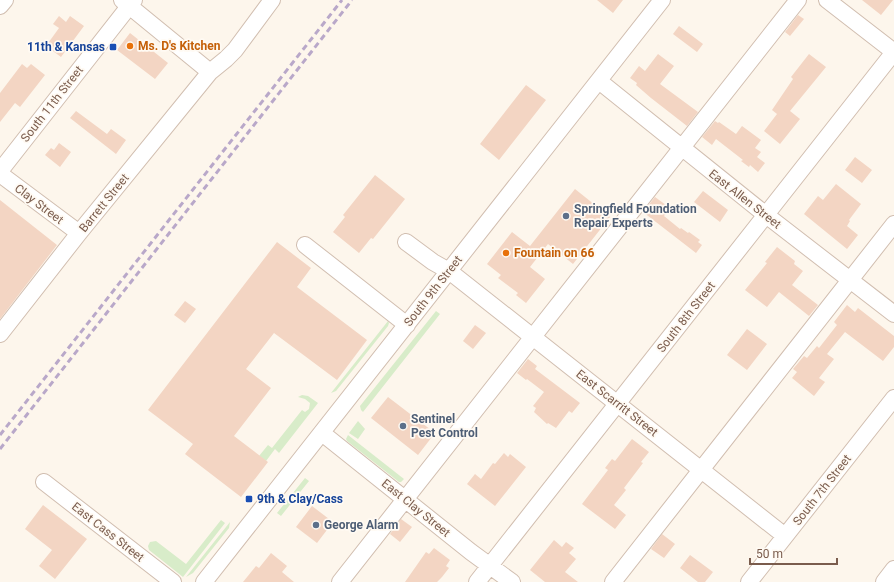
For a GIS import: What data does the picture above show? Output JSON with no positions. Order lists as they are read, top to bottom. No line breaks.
{"streets":{"street":["South 11th Street","East Allen Street","Barrett Street","Clay Street","South 9th Street","South 8th Street","East Scarritt Street","South 7th Street","East Clay Street","East Cass Street"]},"crossings":[["East Allen Street","South 9th Street"],["East Allen Street","South 8th Street"],["Barrett Street","Clay Street"],["South 9th Street","East Scarritt Street"],["South 9th Street","East Clay Street"],["South 8th Street","East Scarritt Street"],["South 8th Street","East Clay Street"],["East Scarritt Street","South 7th Street"]],"places":{"other":["Ms. D's Kitchen","Springfield Foundation Repair Experts","Fountain on 66","Sentinel Pest Control","George Alarm"],"transit":["11th & Kansas","9th & Clay/Cass"]},"scale_bar":"50 m"}
